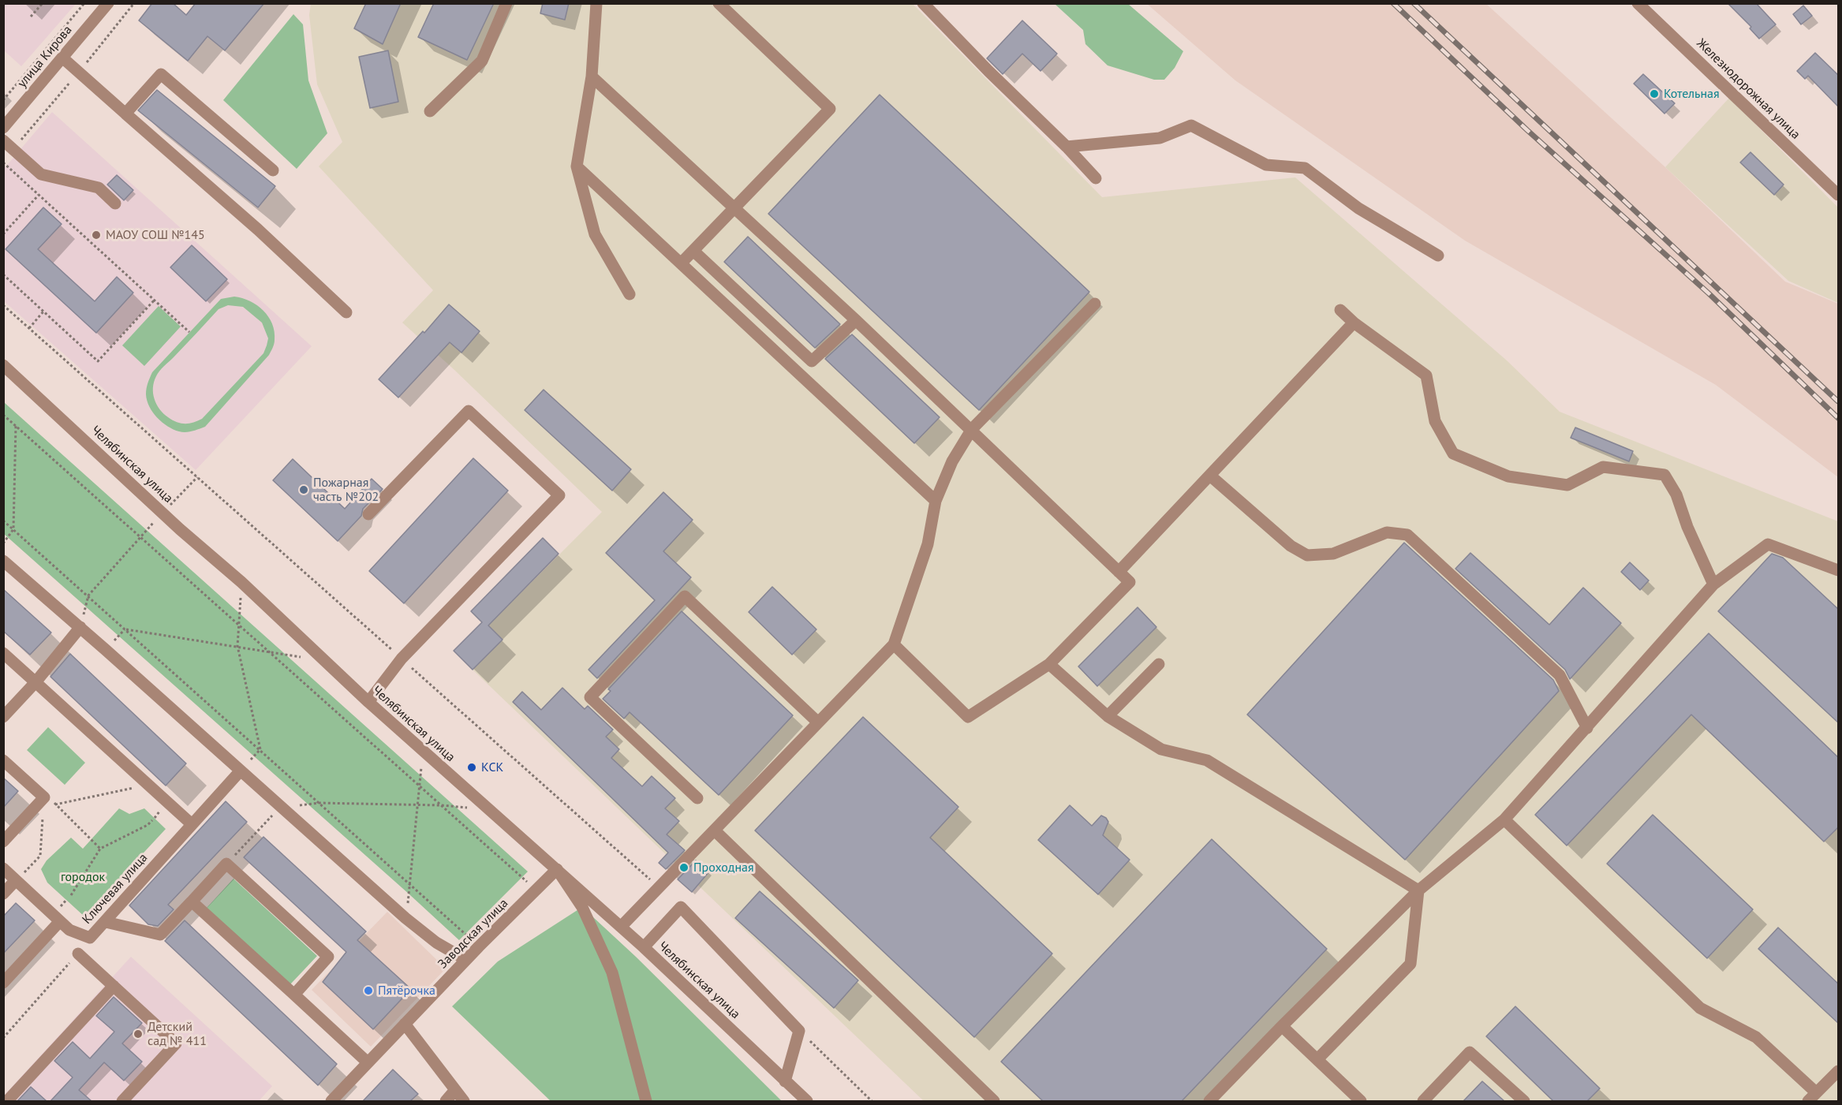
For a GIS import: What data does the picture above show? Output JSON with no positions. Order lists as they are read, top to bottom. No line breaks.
{"streets":{"street":["улица Кирова","Железнодорожная улица","Челябинская улица","Ключевая улица","Заводская улица"]},"crossings":[["Челябинская улица","Заводская улица"]],"parks":["городок"],"places":["Котельная","МАОУ СОШ №145","Пожарная часть №202","КСК","Проходная","Пятёрочка","Детский сад № 411"]}
